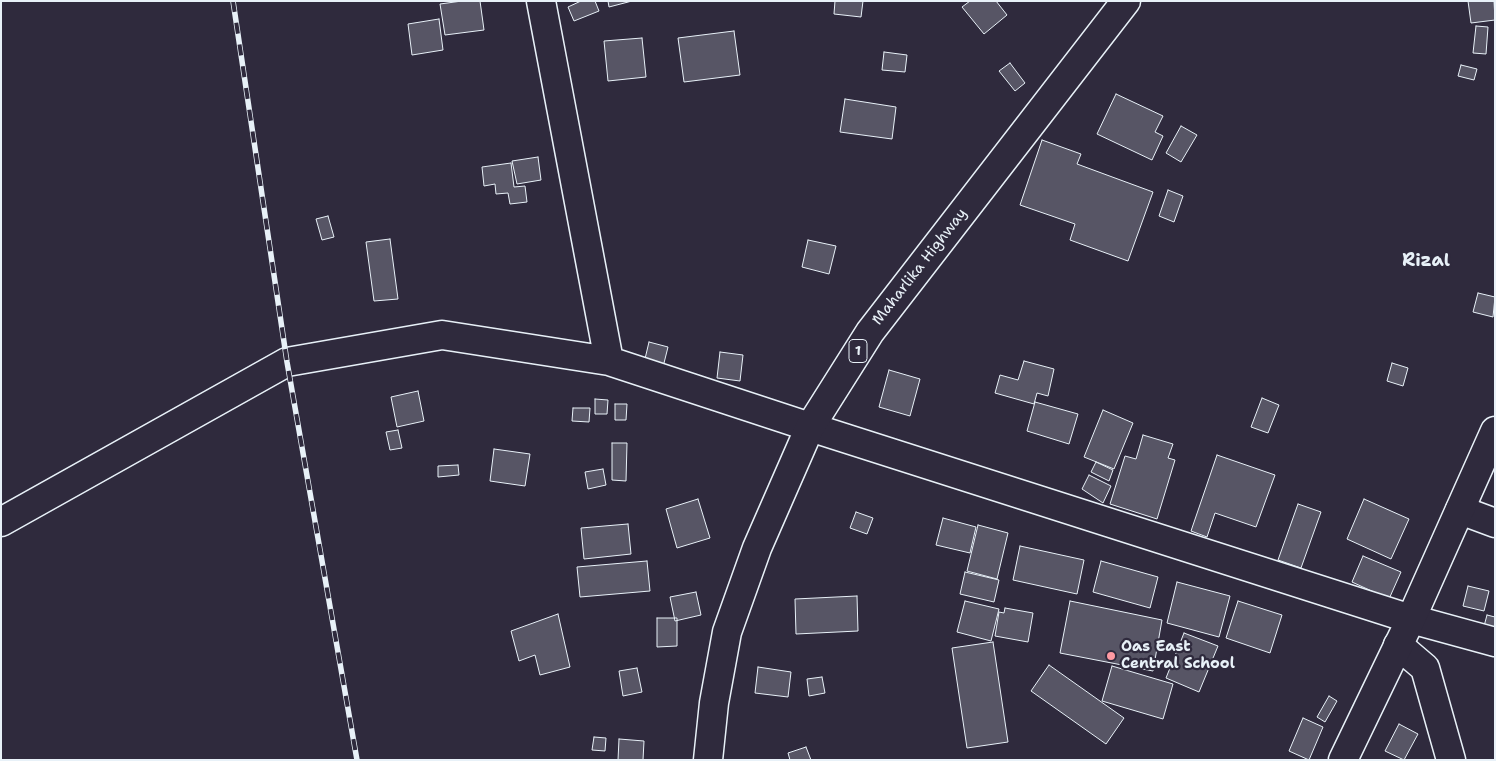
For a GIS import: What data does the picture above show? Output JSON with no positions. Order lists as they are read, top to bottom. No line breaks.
{"streets":{"main road":["Maharlika Highway","1"]},"districts":["Rizal"],"places":["Oas East Central School"]}
